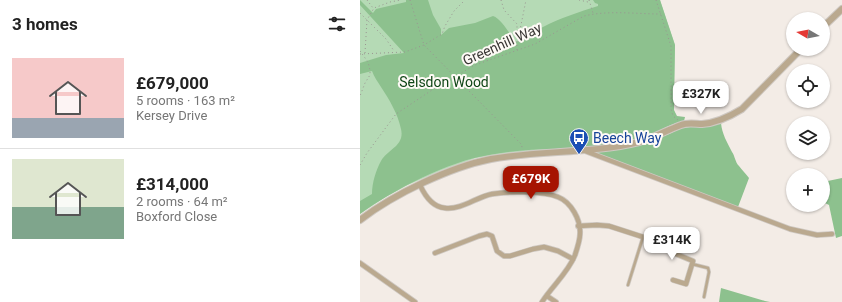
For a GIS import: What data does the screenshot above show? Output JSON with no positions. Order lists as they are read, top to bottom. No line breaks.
{"streets":{"path":["Greenhill Way"]},"parks":["Selsdon Wood"],"places":{"bus stop":["Beech Way"]},"north":"left","page":{"heading":"3 homes","map_buttons":"+","list":[{"name":"£679,000","note":"5 rooms · 163 m² · Kersey Drive"},{"name":"£314,000","note":"2 rooms · 64 m² · Boxford Close"}],"price":["£327K","£679K","£314K"]}}
